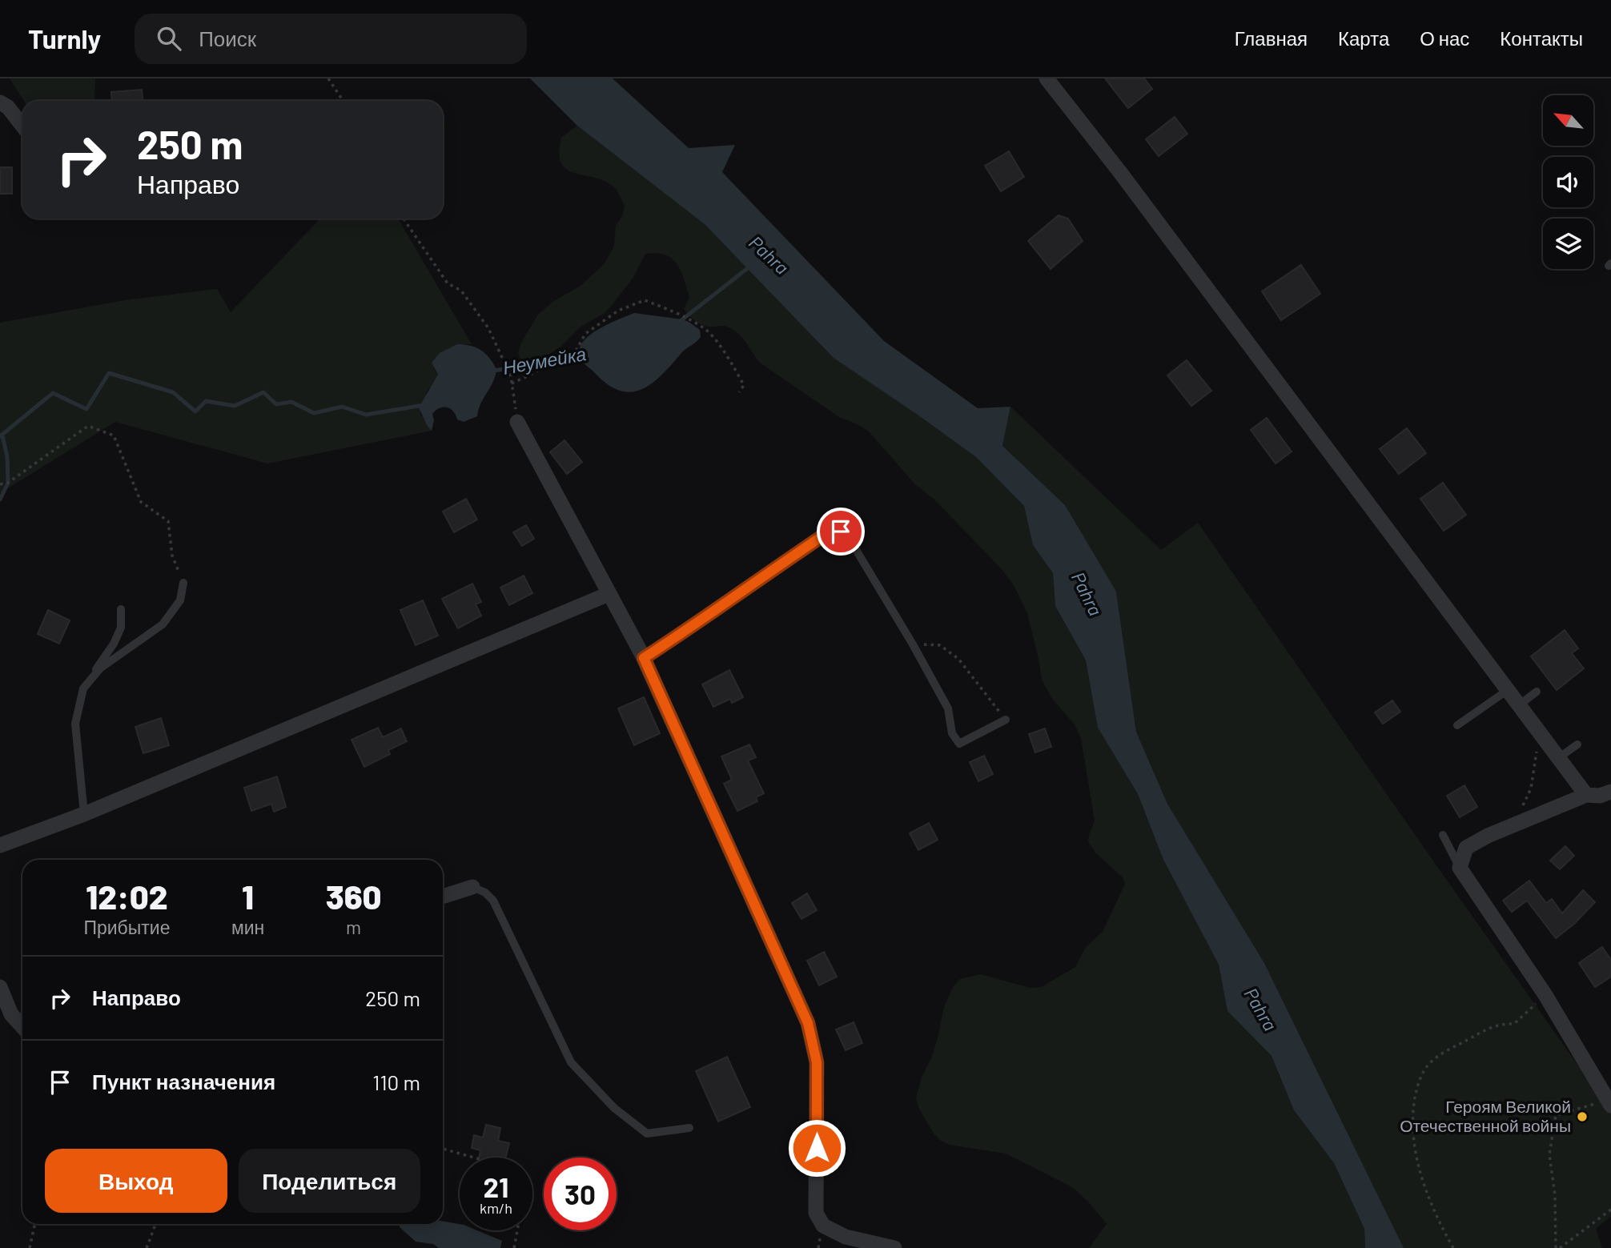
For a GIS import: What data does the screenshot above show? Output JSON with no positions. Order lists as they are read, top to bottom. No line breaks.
{"water":["Pahra","Неумейка"],"places":["Героям Великой Отечественной войны"],"north":"top left","page":{"header":"Turnly","search":"Поиск","nav":["Главная","Карта","О нас","Контакты"],"turn":["250 m","Направо"],"eta":["12:02","Прибытие","1","мин","360","m"],"list":[{"name":"Направо","value":"250 m"},{"name":"Пункт назначения","value":"110 m"}],"buttons":["Выход","Поделиться"],"speed":"21 km/h","limit":"30"}}
